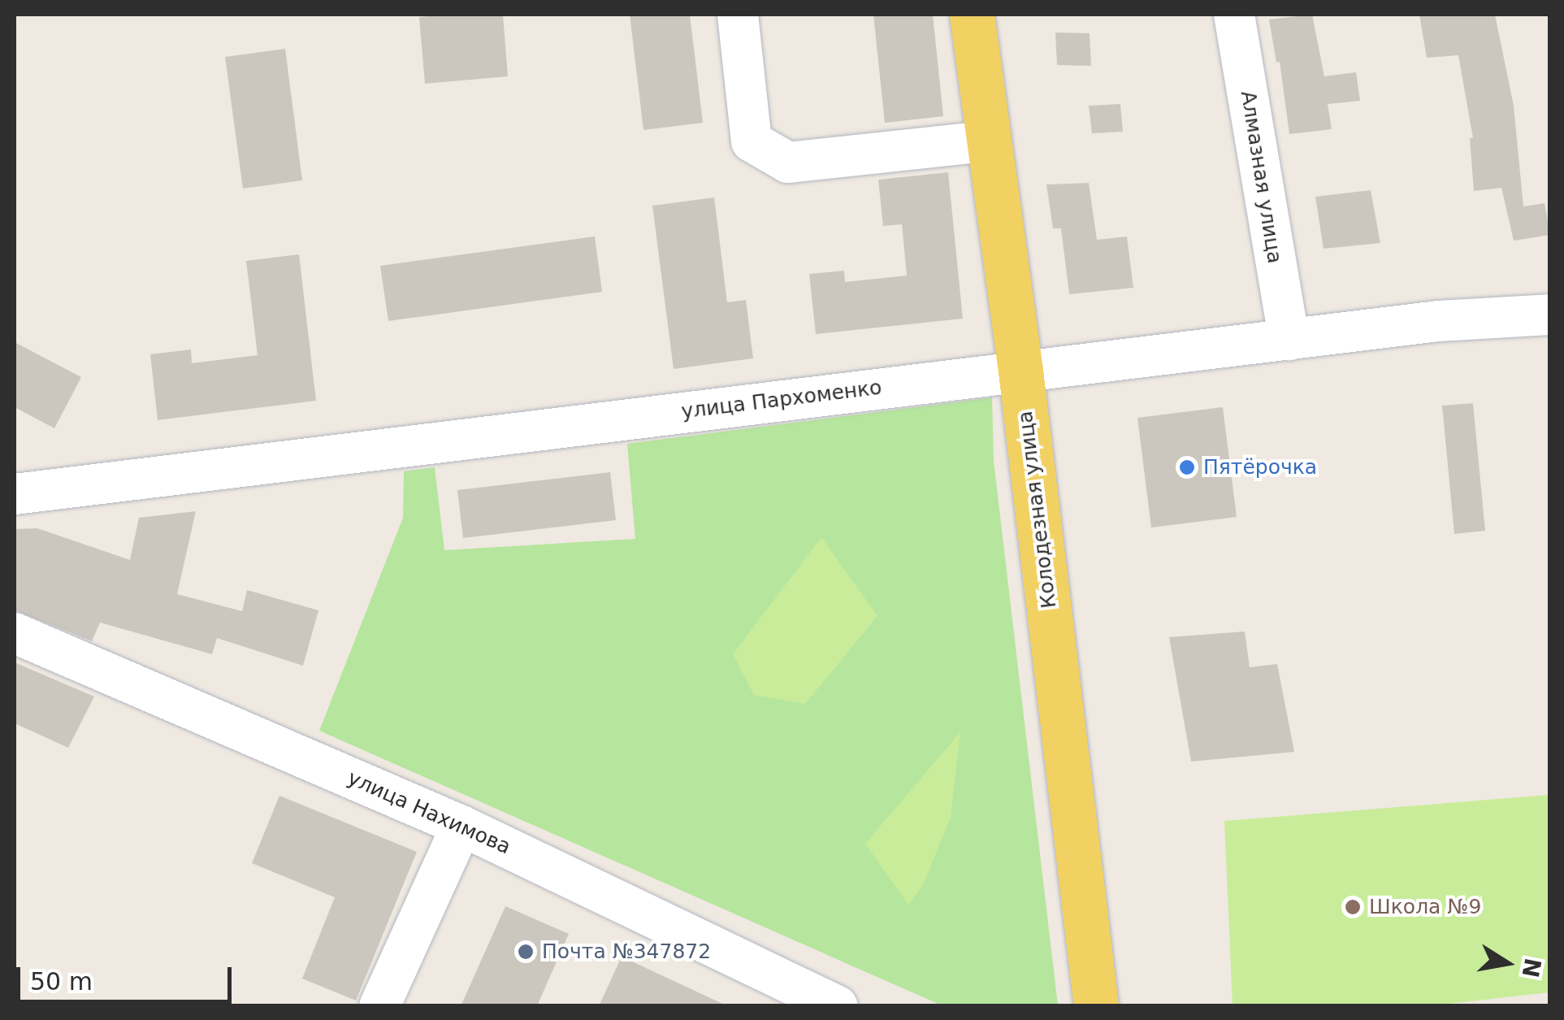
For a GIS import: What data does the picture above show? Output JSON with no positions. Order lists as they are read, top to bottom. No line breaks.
{"streets":{"main road":["Колодезная улица"],"street":["Алмазная улица","улица Пархоменко","улица Нахимова"]},"crossings":[["Алмазная улица","улица Пархоменко"],["улица Пархоменко","Колодезная улица"]],"places":["Пятёрочка","Школа №9","Почта №347872"],"scale_bar":"50 m","north":"right"}
